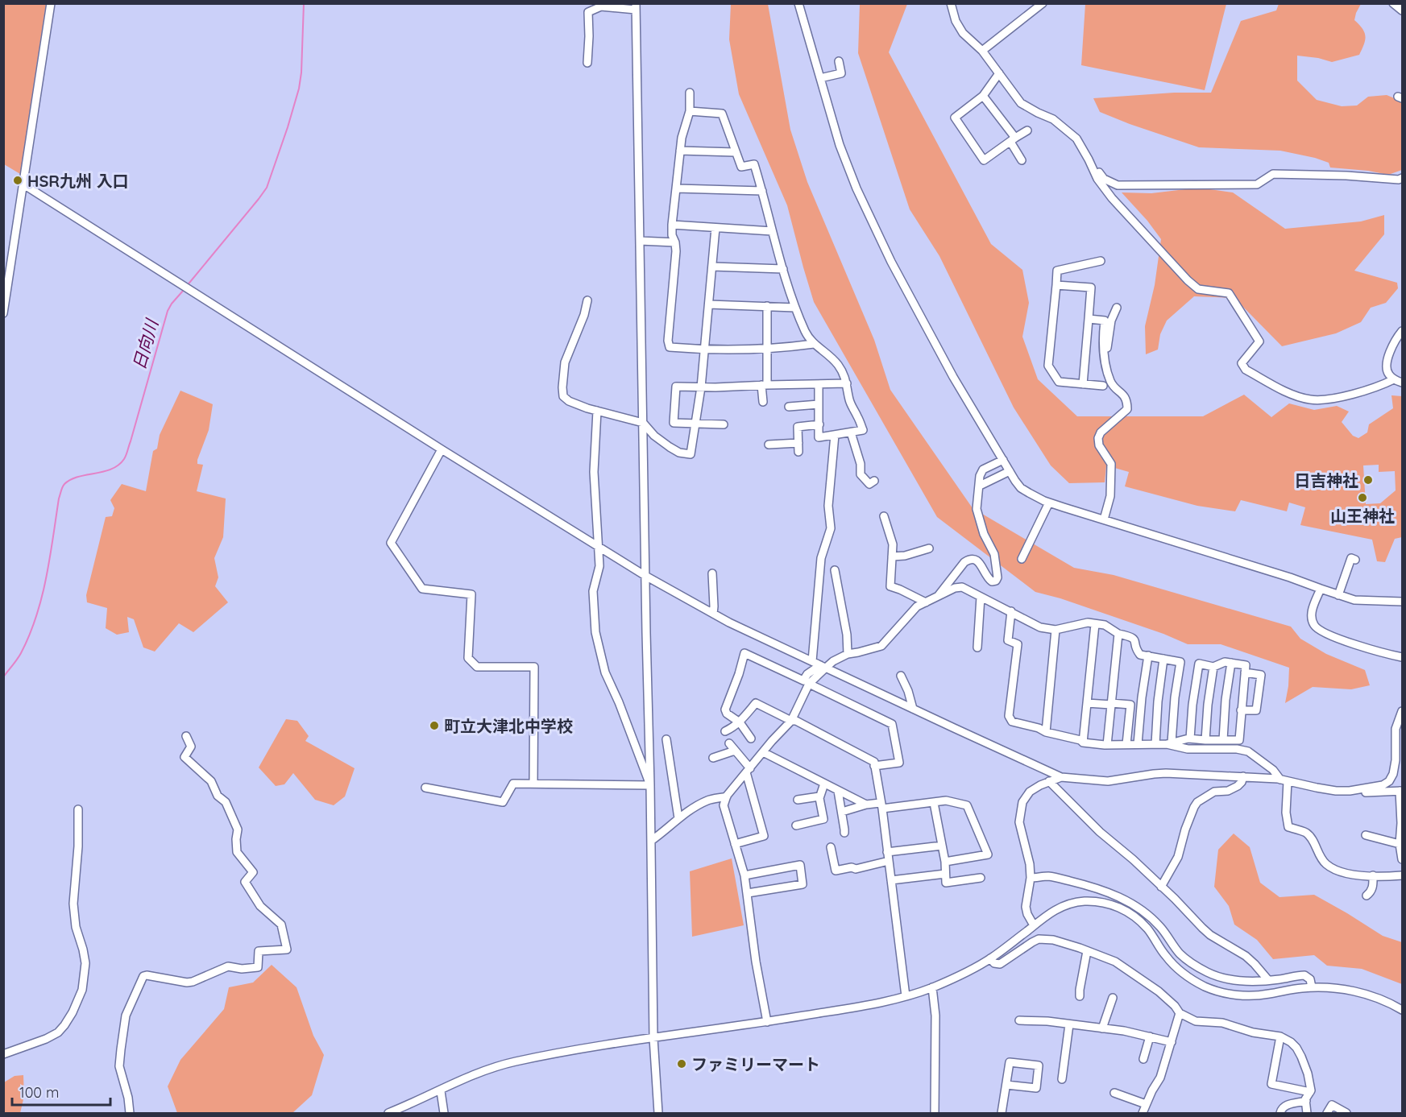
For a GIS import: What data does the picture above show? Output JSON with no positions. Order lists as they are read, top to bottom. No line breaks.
{"water":["日向川"],"places":["HSR九州 入口","日吉神社","山王神社","町立大津北中学校","ファミリーマート"],"scale_bar":"100 m"}
